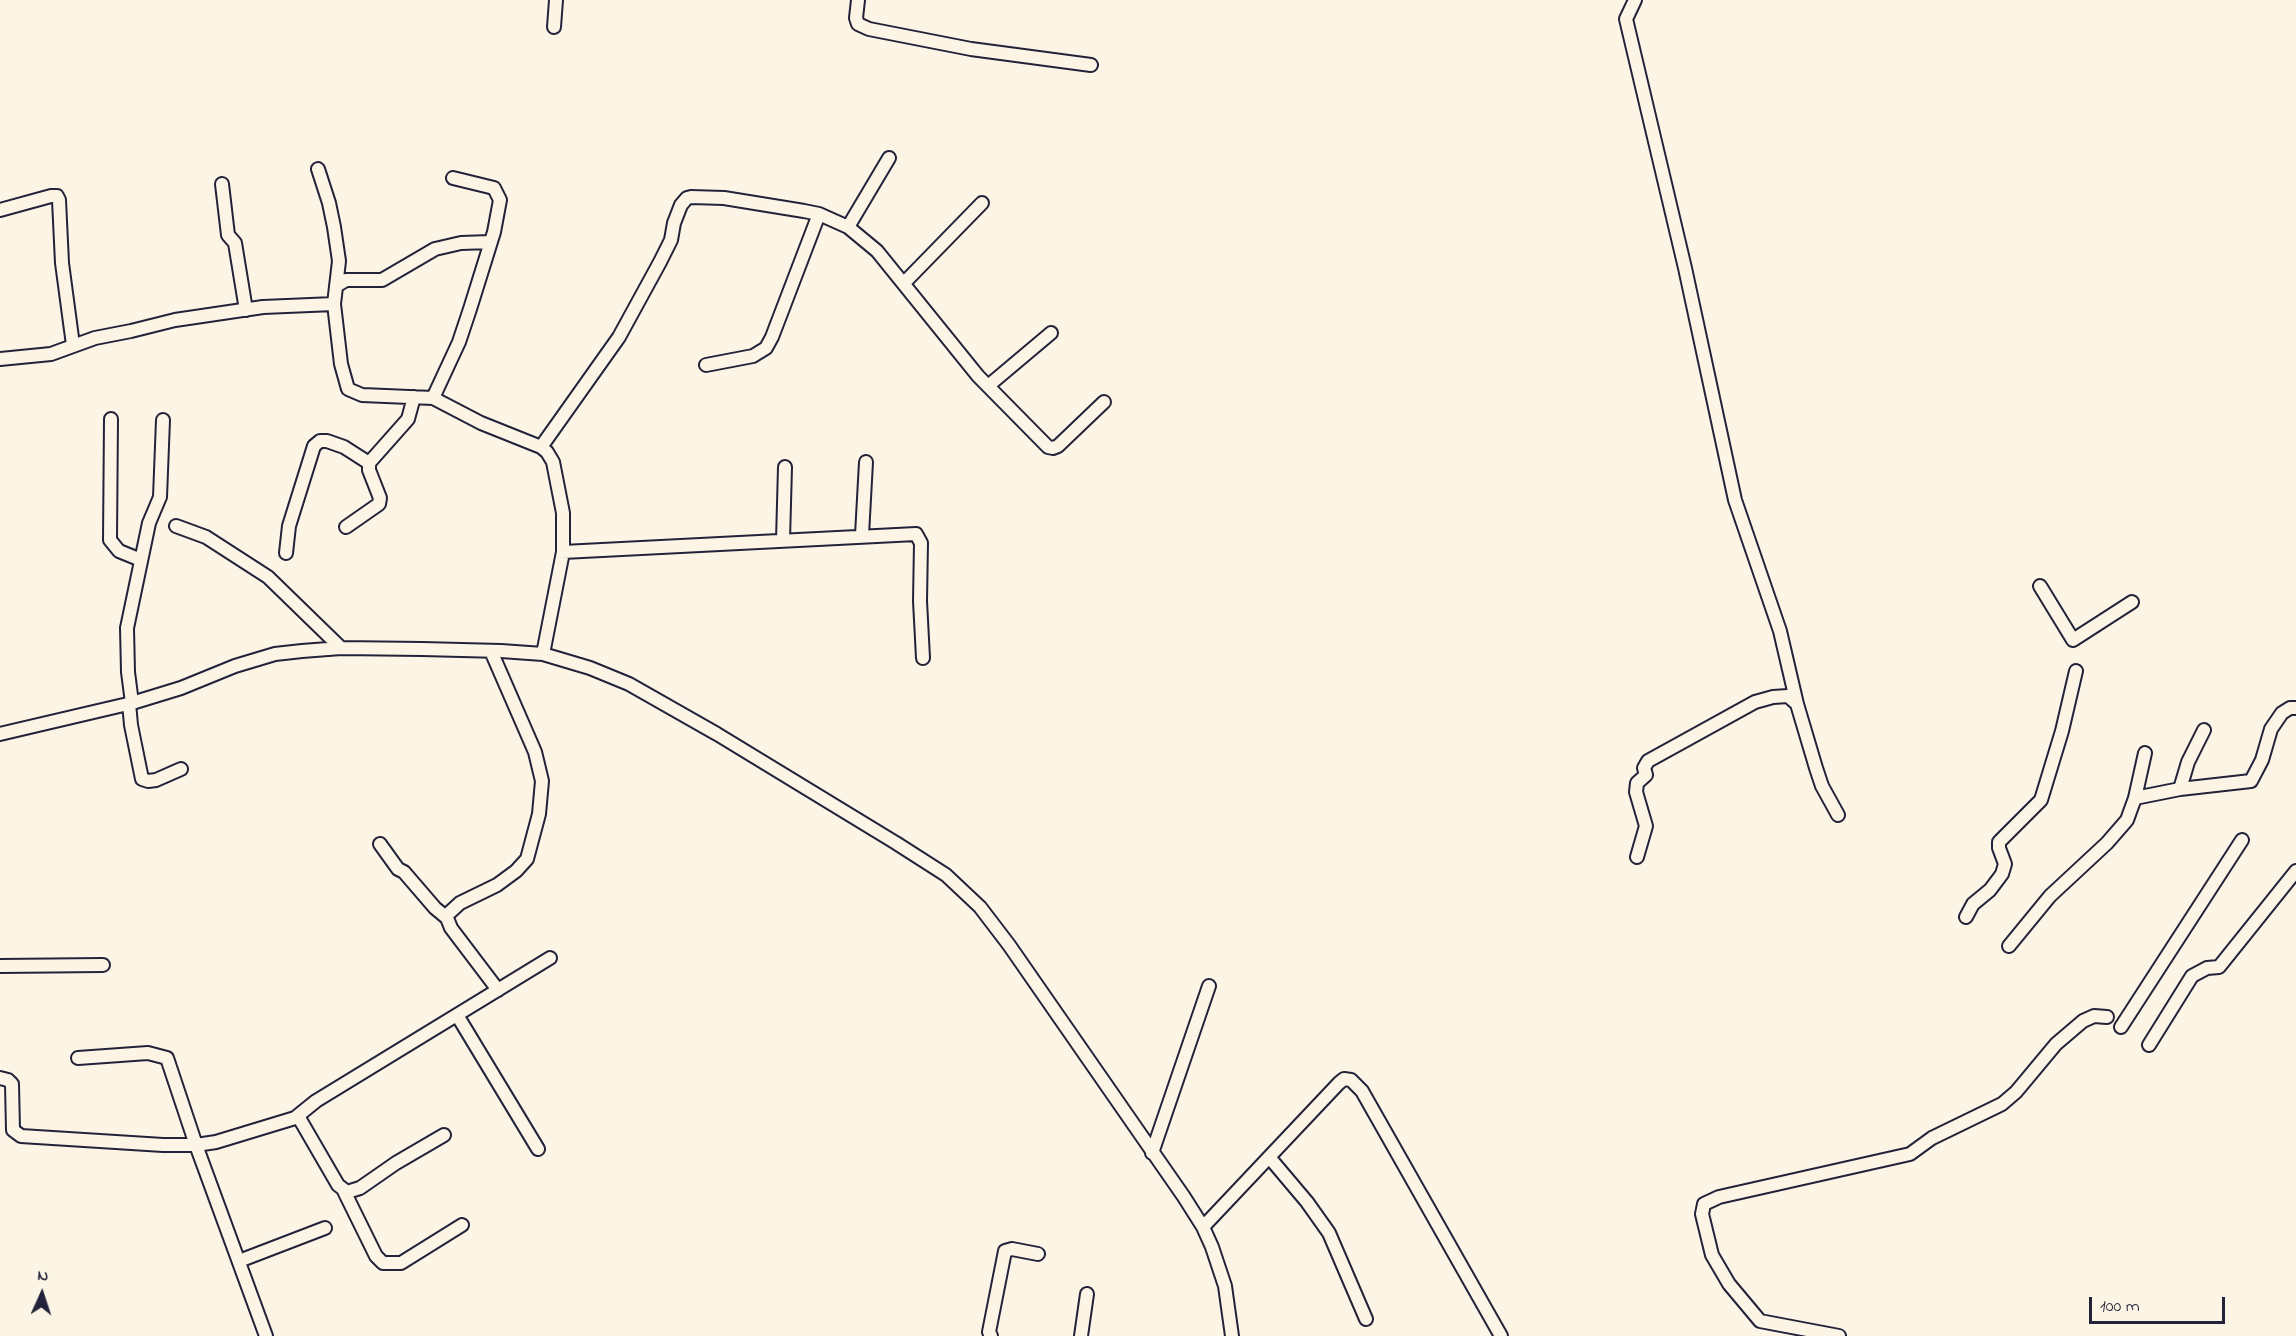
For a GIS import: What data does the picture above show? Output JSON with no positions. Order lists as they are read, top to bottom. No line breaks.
{"scale_bar":"100 m","north":"top"}
